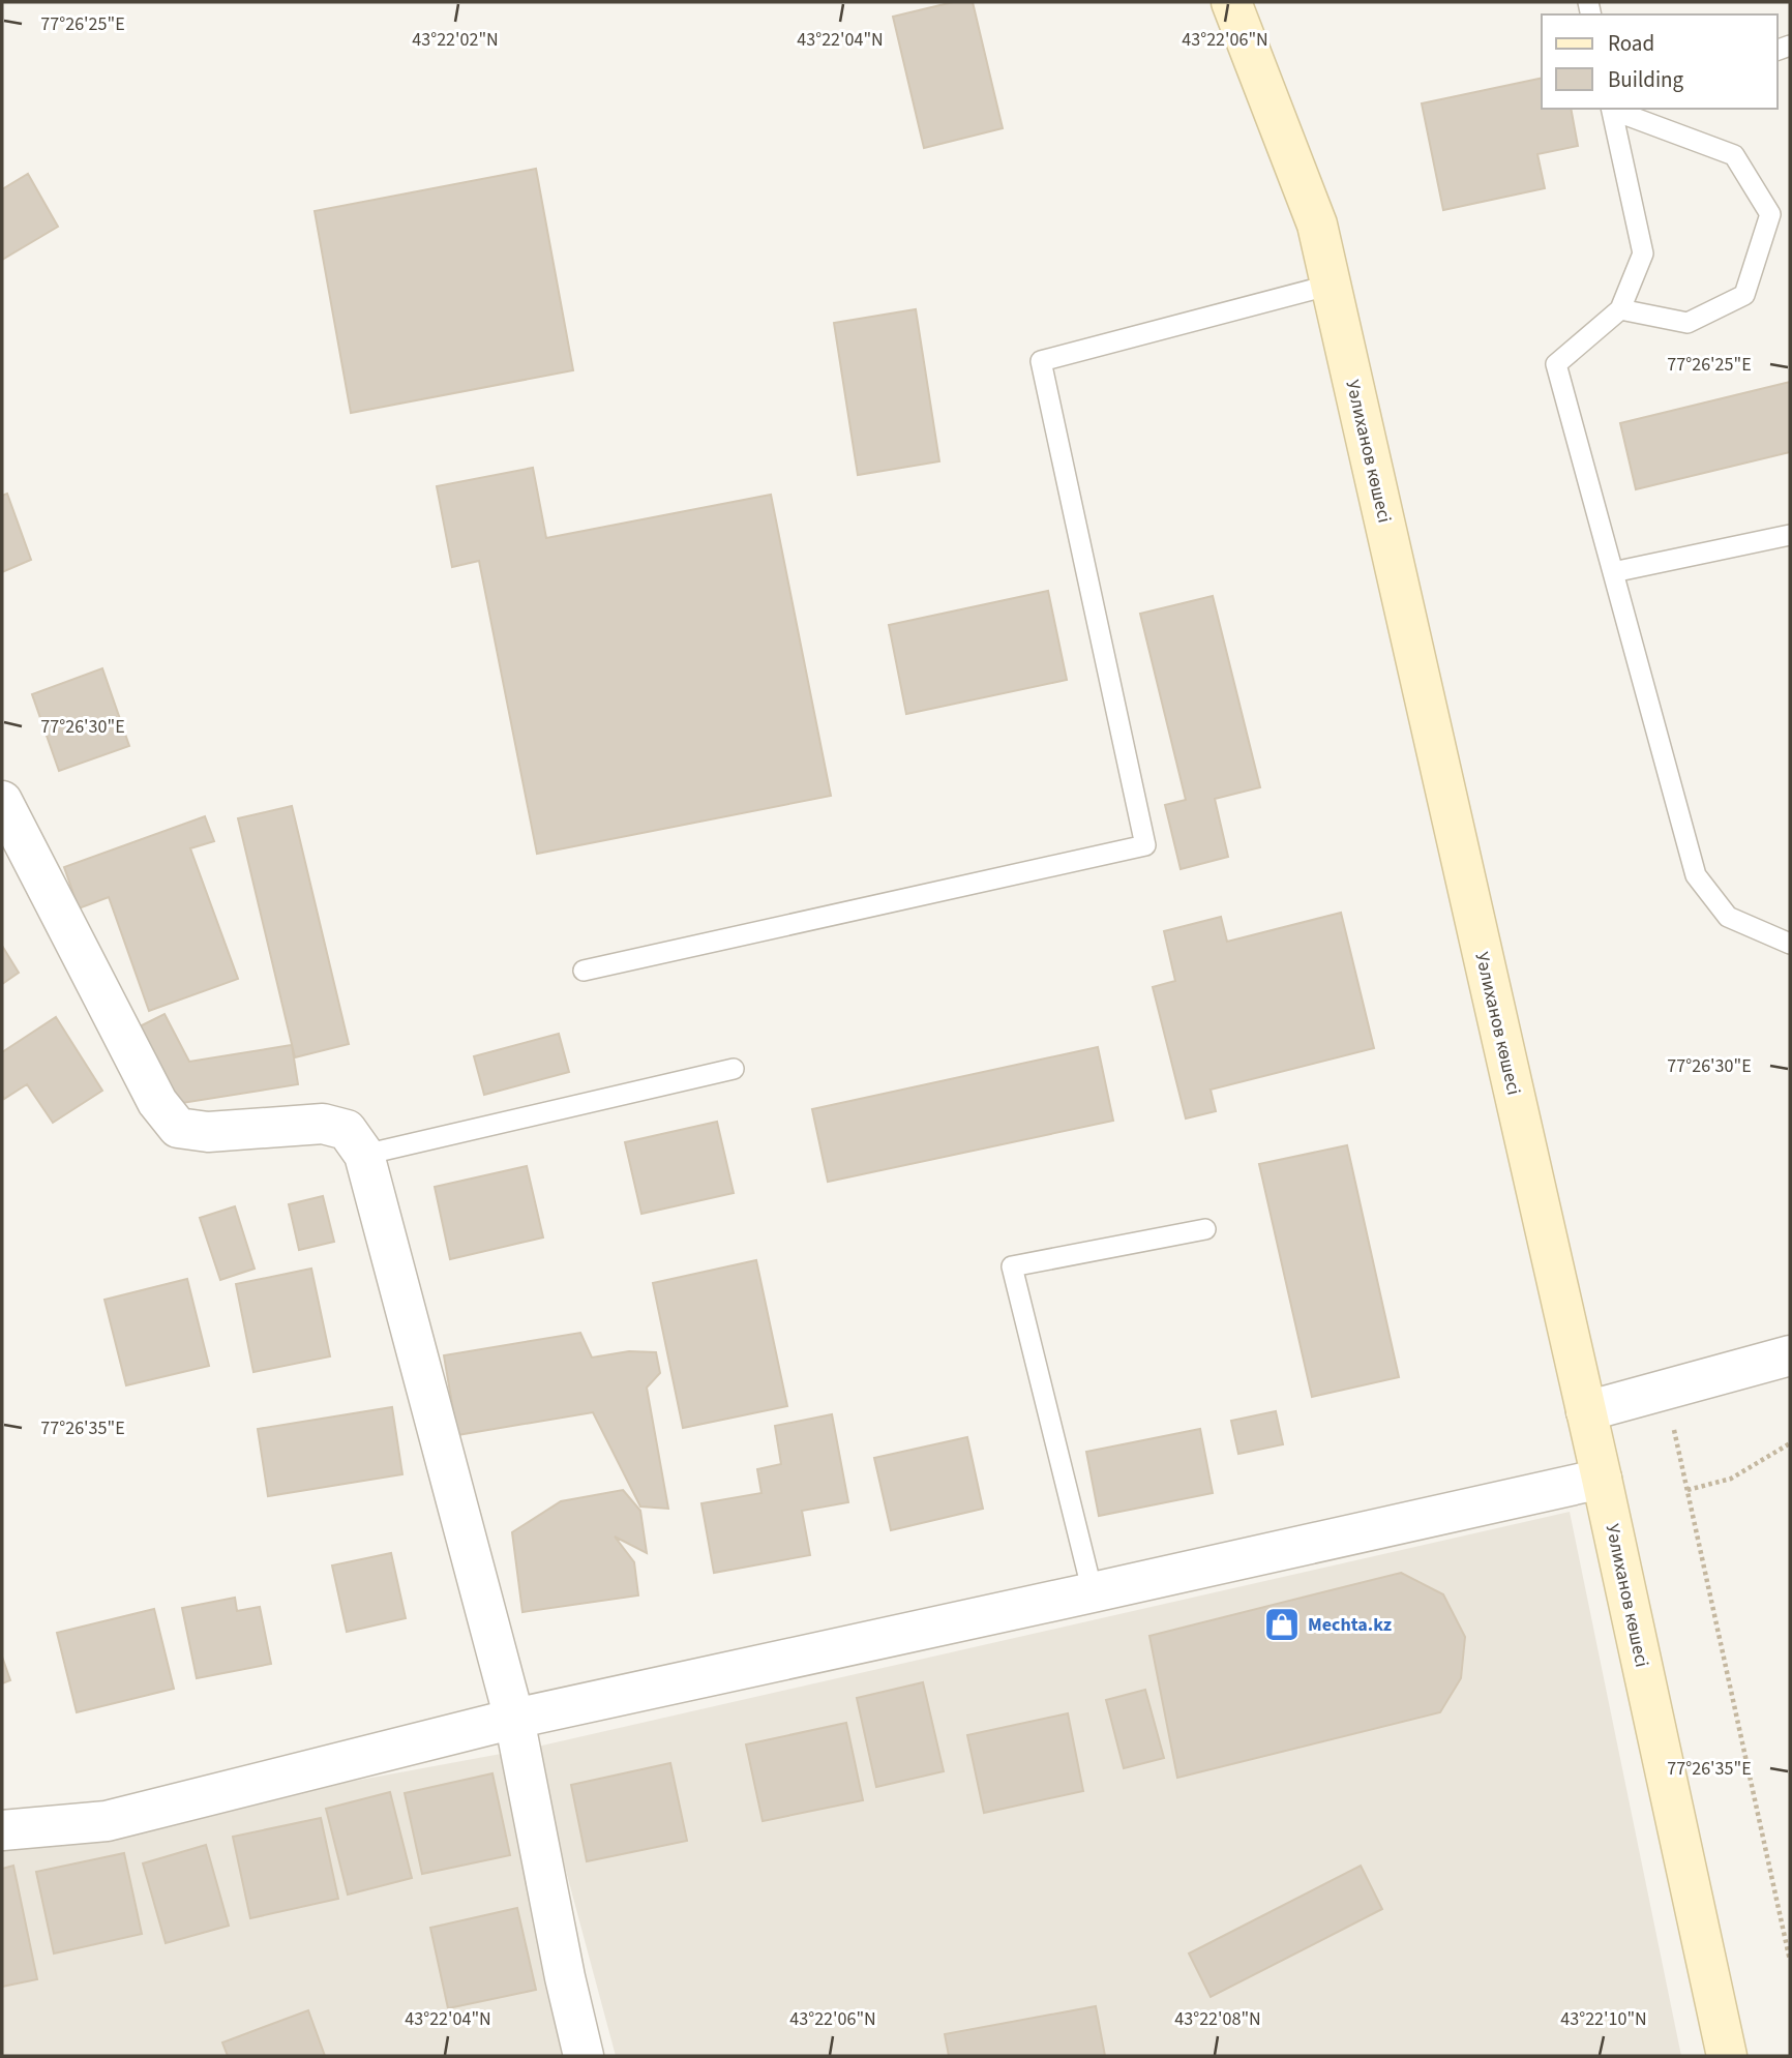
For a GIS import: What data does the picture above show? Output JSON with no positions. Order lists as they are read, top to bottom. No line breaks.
{"streets":{"main road":["Уәлиханов көшесі"]},"places":{"shop":["Mechta.kz"]},"legend":["Road","Building"],"coordinates":["77°26'25\"E","43°22'02\"N","43°22'04\"N","43°22'06\"N","77°26'30\"E","77°26'35\"E","43°22'08\"N","43°22'10\"N"]}
